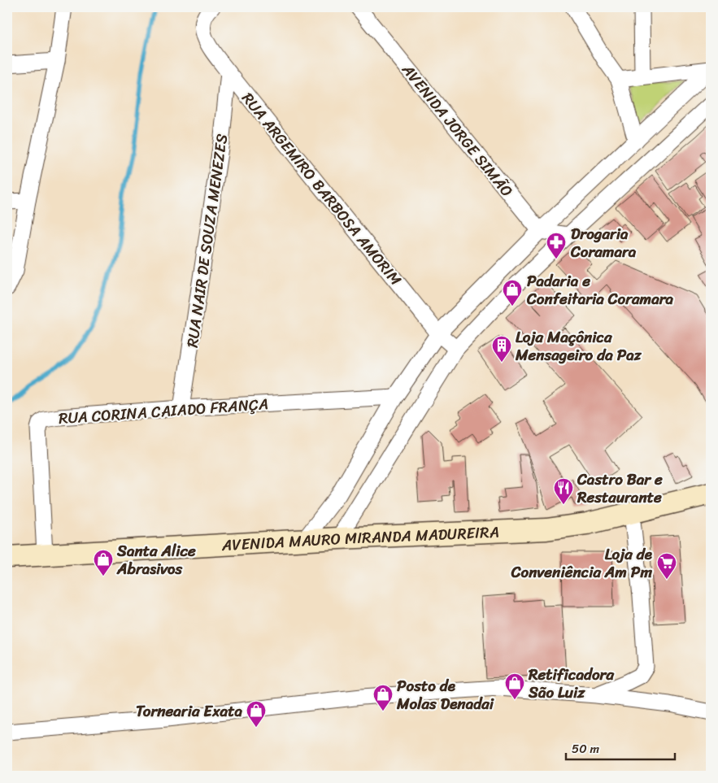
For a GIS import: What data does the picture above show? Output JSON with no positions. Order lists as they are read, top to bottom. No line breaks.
{"streets":{"main road":["AVENIDA MAURO MIRANDA MADUREIRA"],"street":["AVENIDA JORGE SIMÃO","RUA ARGEMIRO BARBOSA AMORIM","RUA NAIR DE SOUZA MENEZES","RUA CORINA CAIADO FRANÇA"]},"crossings":[["RUA ARGEMIRO BARBOSA AMORIM","RUA NAIR DE SOUZA MENEZES"],["RUA NAIR DE SOUZA MENEZES","RUA CORINA CAIADO FRANÇA"],["RUA CORINA CAIADO FRANÇA","AVENIDA MAURO MIRANDA MADUREIRA"]],"places":{"pharmacy":["Drogaria Coramara"],"shop":["Padaria e Confeitaria Coramara","Santa Alice Abrasivos","Retificadora São Luiz","Posto de Molas Denadai","Tornearia Exata"],"building":["Loja Maçônica Mensageiro da Paz"],"restaurant":["Castro Bar e Restaurante"],"supermarket":["Loja de Conveniência Am Pm"]},"scale_bar":"50 m"}
